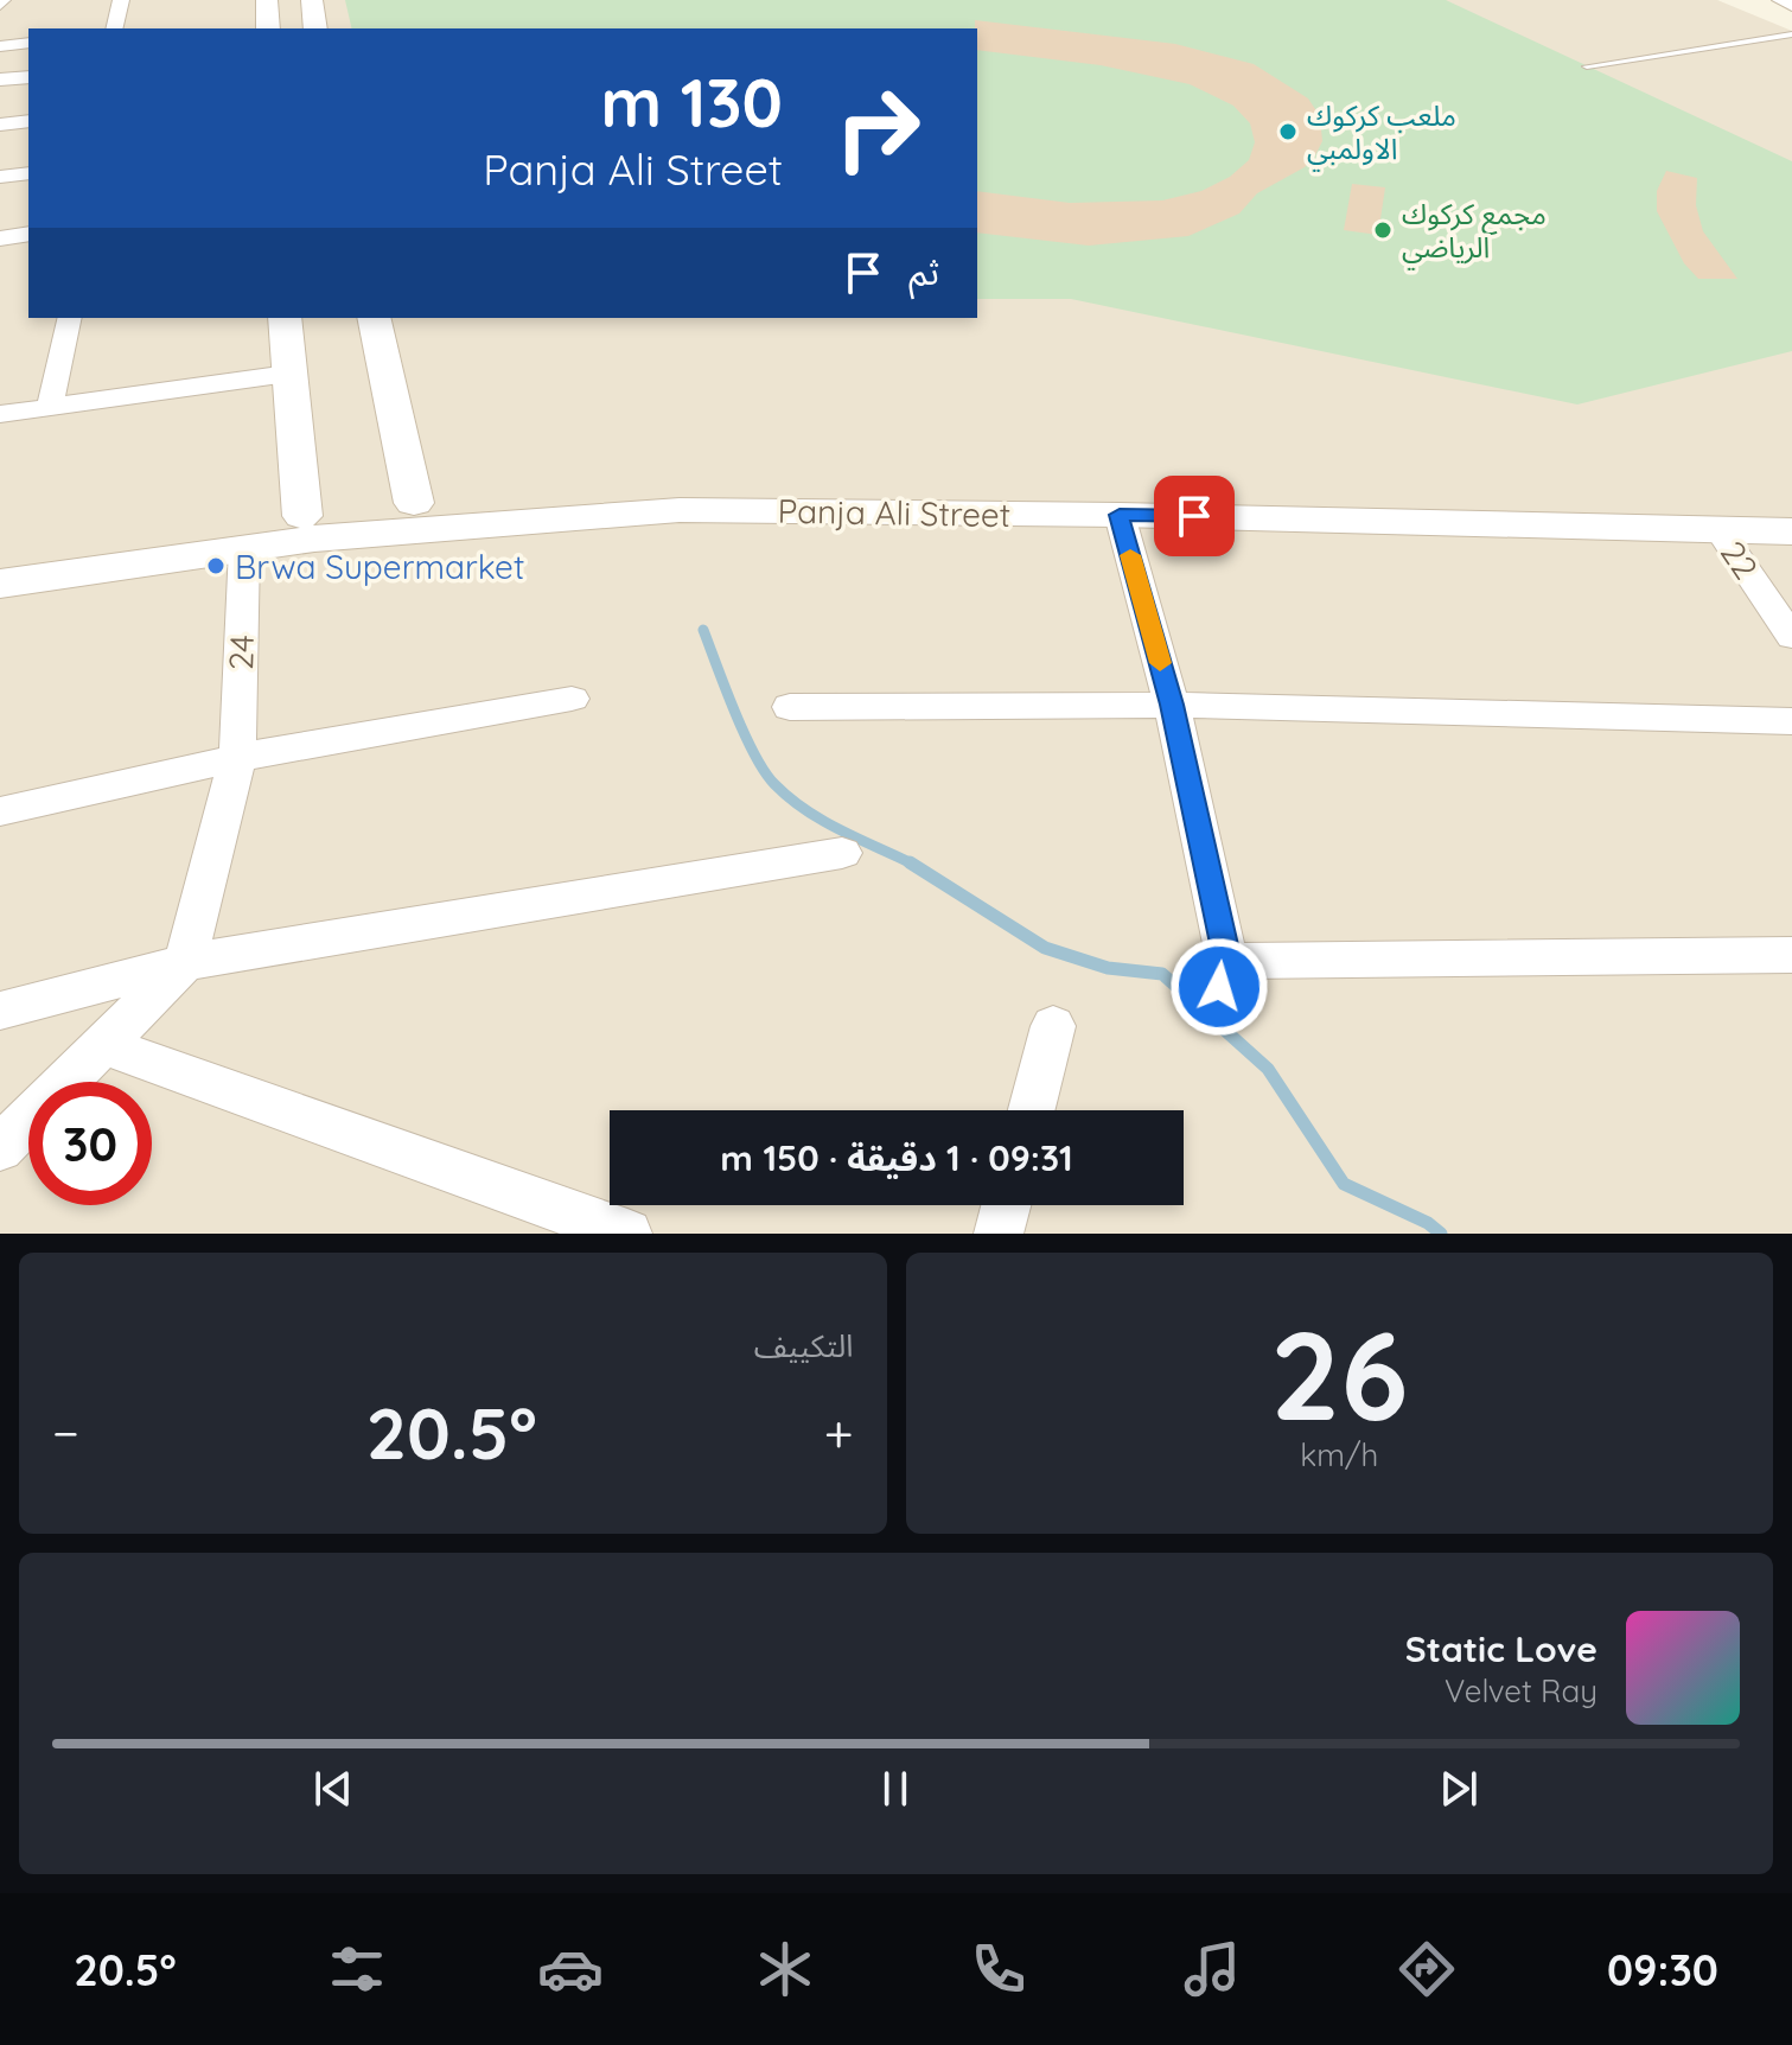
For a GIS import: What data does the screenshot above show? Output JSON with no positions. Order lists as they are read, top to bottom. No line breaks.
{"streets":{"main road":["Panja Ali Street"],"street":["22","24"]},"crossings":[["Panja Ali Street","22"],["Panja Ali Street","24"]],"places":["ملعب كركوك الاولمبي","مجمع كركوك الرياضي","Brwa Supermarket"],"page":{"turn":["130 m","Panja Ali Street"],"then":"ثم","limit":"30","trip":"09:31 · 1 دقيقة · 150 m","tile":[["26","km/h"],"التكييف"],"heat":["−","20.5°","+"],"song":["Static Love","Velvet Ray"],"tabs":["09:30","20.5°"]}}
